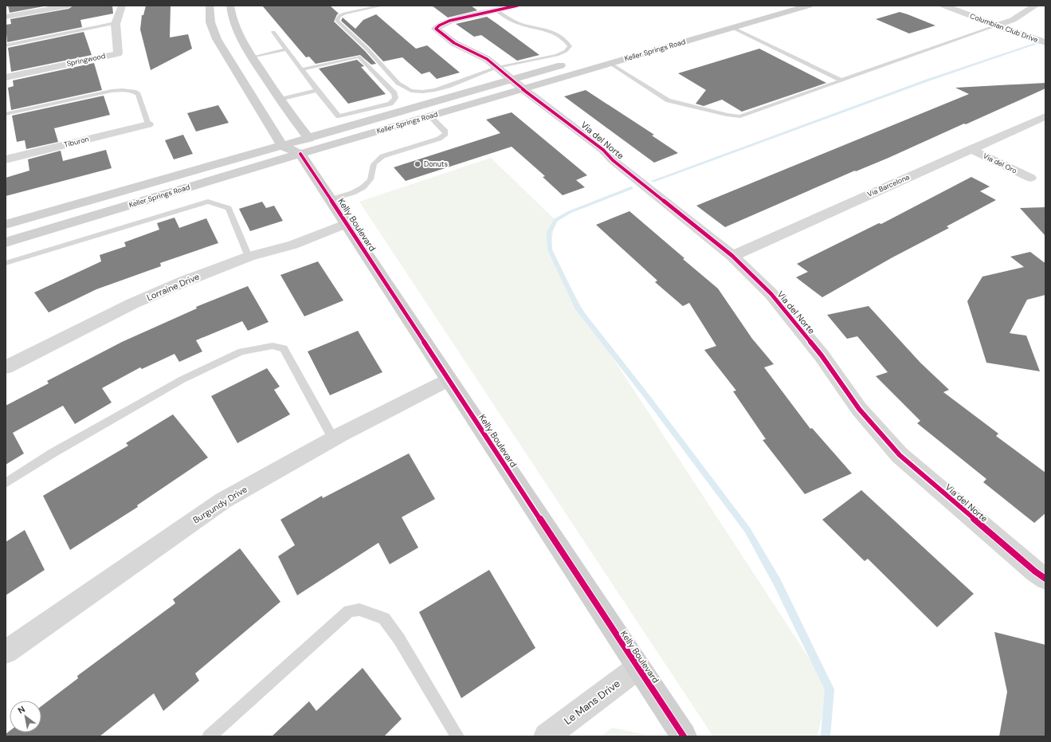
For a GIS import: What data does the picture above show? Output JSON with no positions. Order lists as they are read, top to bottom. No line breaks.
{"streets":{"main road":["Keller Springs Road","Kelly Boulevard"],"street":["Columbian Club Drive","Springwood","Via del Norte","Tiburon","Via del Oro","Via Barcelona","Lorraine Drive","Burgundy Drive","Le Mans Drive"]},"crossings":[["Keller Springs Road","Via del Norte"],["Keller Springs Road","Kelly Boulevard"],["Via del Norte","Via Barcelona"],["Via del Oro","Via Barcelona"],["Kelly Boulevard","Lorraine Drive"],["Kelly Boulevard","Burgundy Drive"],["Kelly Boulevard","Le Mans Drive"]],"places":["Donuts"],"north":"top left"}
